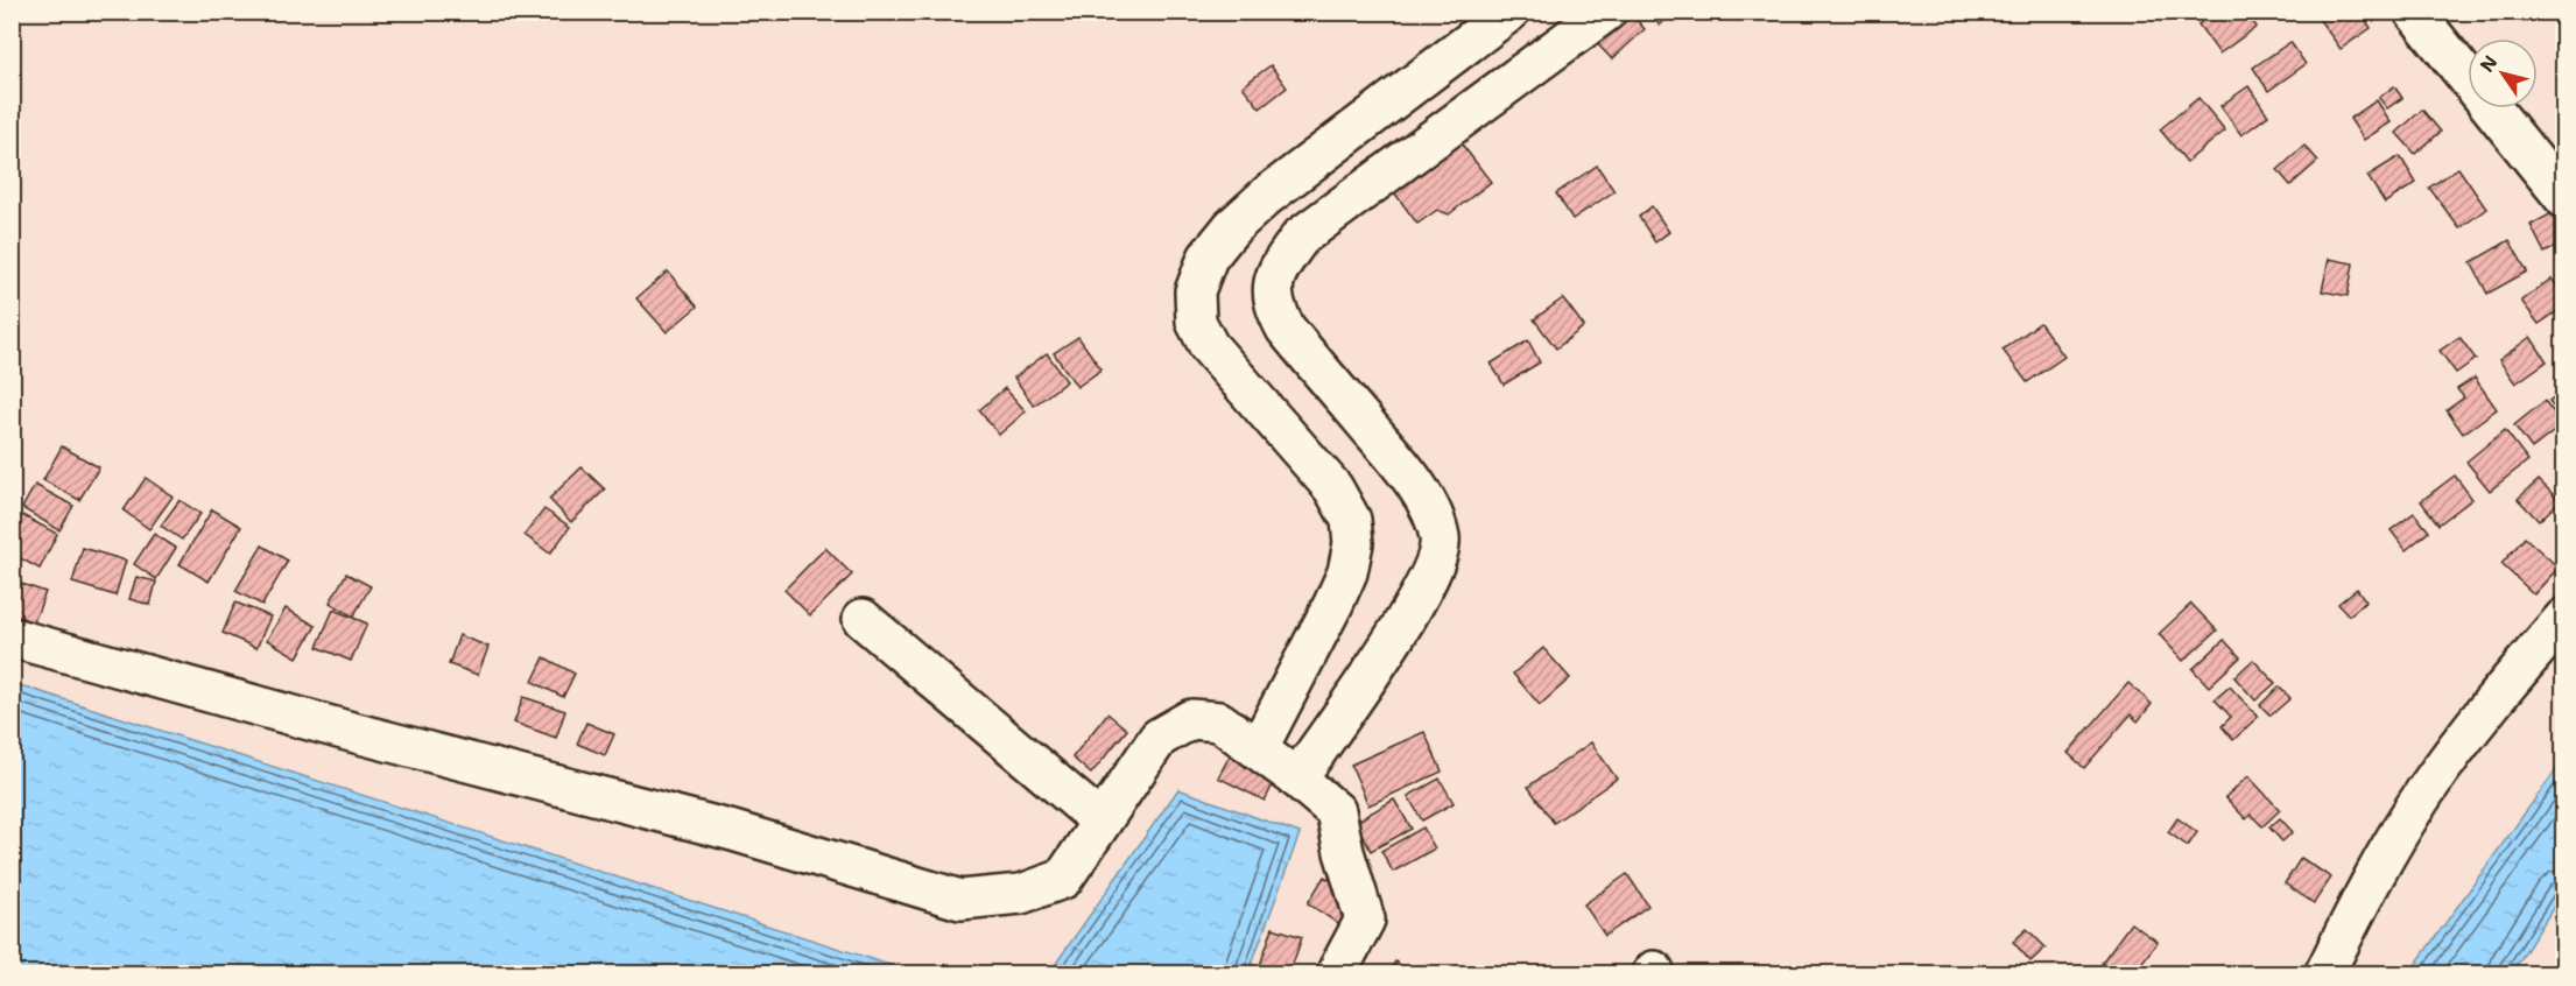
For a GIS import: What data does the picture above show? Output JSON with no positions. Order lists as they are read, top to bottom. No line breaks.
{"north":"top left"}
